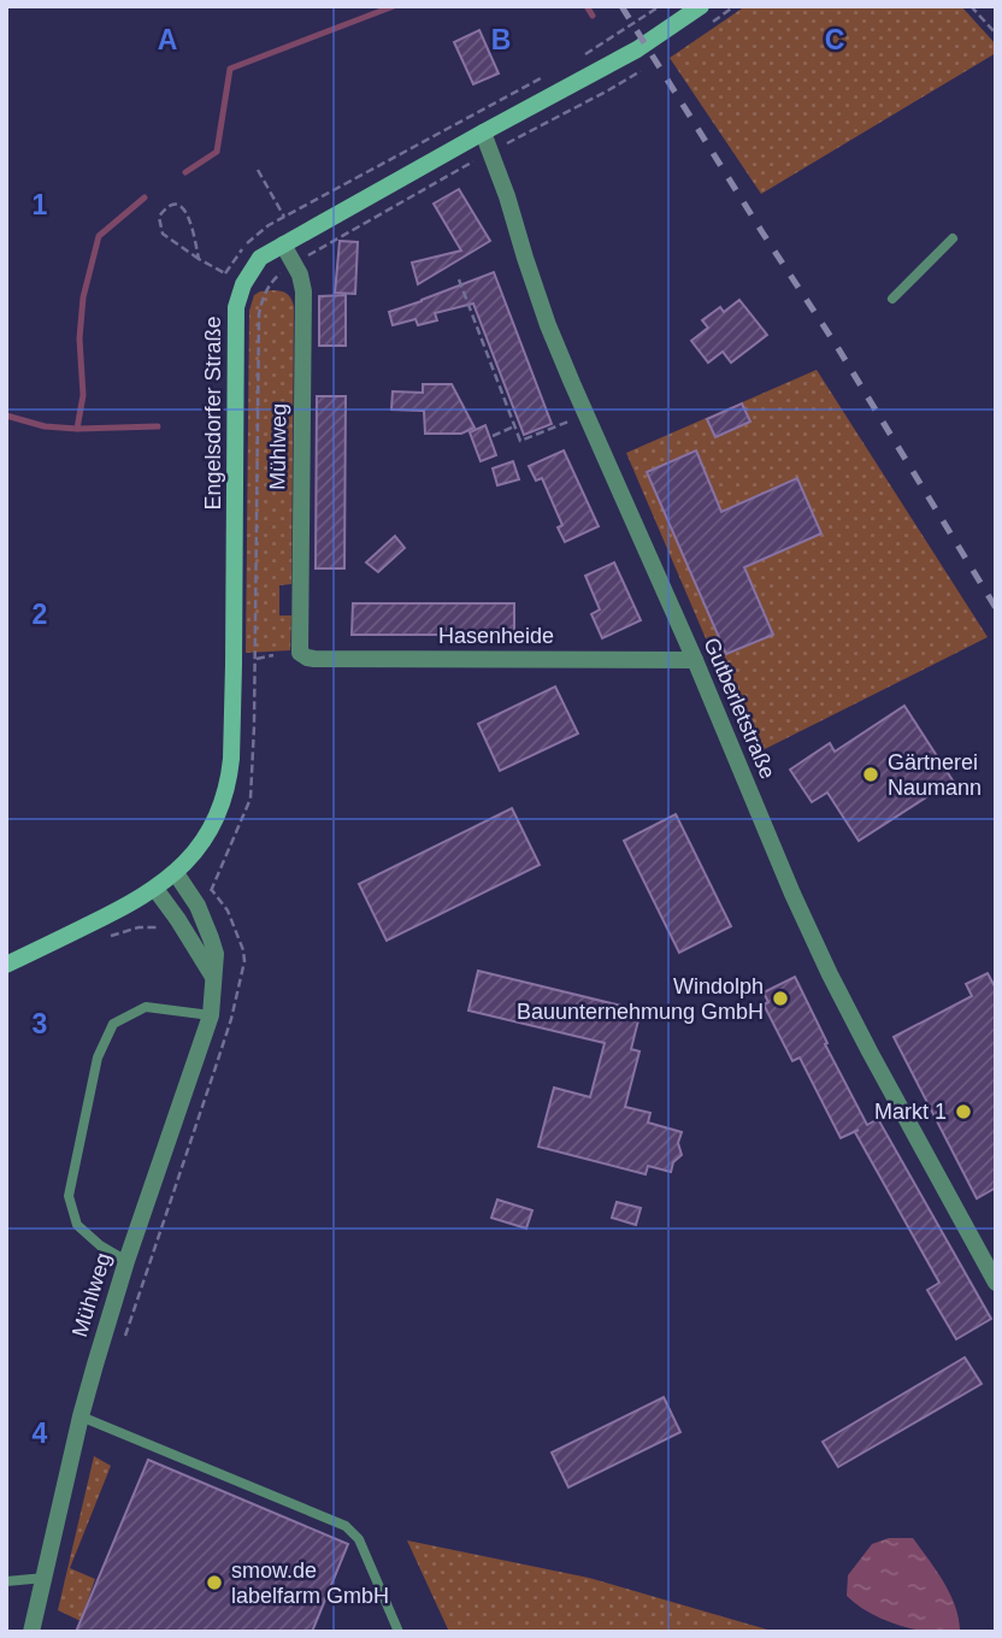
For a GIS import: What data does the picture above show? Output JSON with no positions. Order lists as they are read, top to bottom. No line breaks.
{"streets":{"main road":["Engelsdorfer Straße"],"street":["Mühlweg","Hasenheide","Gutberletstraße"]},"crossings":[["Engelsdorfer Straße","Mühlweg"],["Engelsdorfer Straße","Gutberletstraße"],["Mühlweg","Hasenheide"],["Hasenheide","Gutberletstraße"]],"places":["Gärtnerei Naumann","Windolph Bauunternehmung GmbH","Markt 1","smow.de labelfarm GmbH"],"grid":{"columns":["A","B","C"],"rows":["1","2","3","4"]}}
